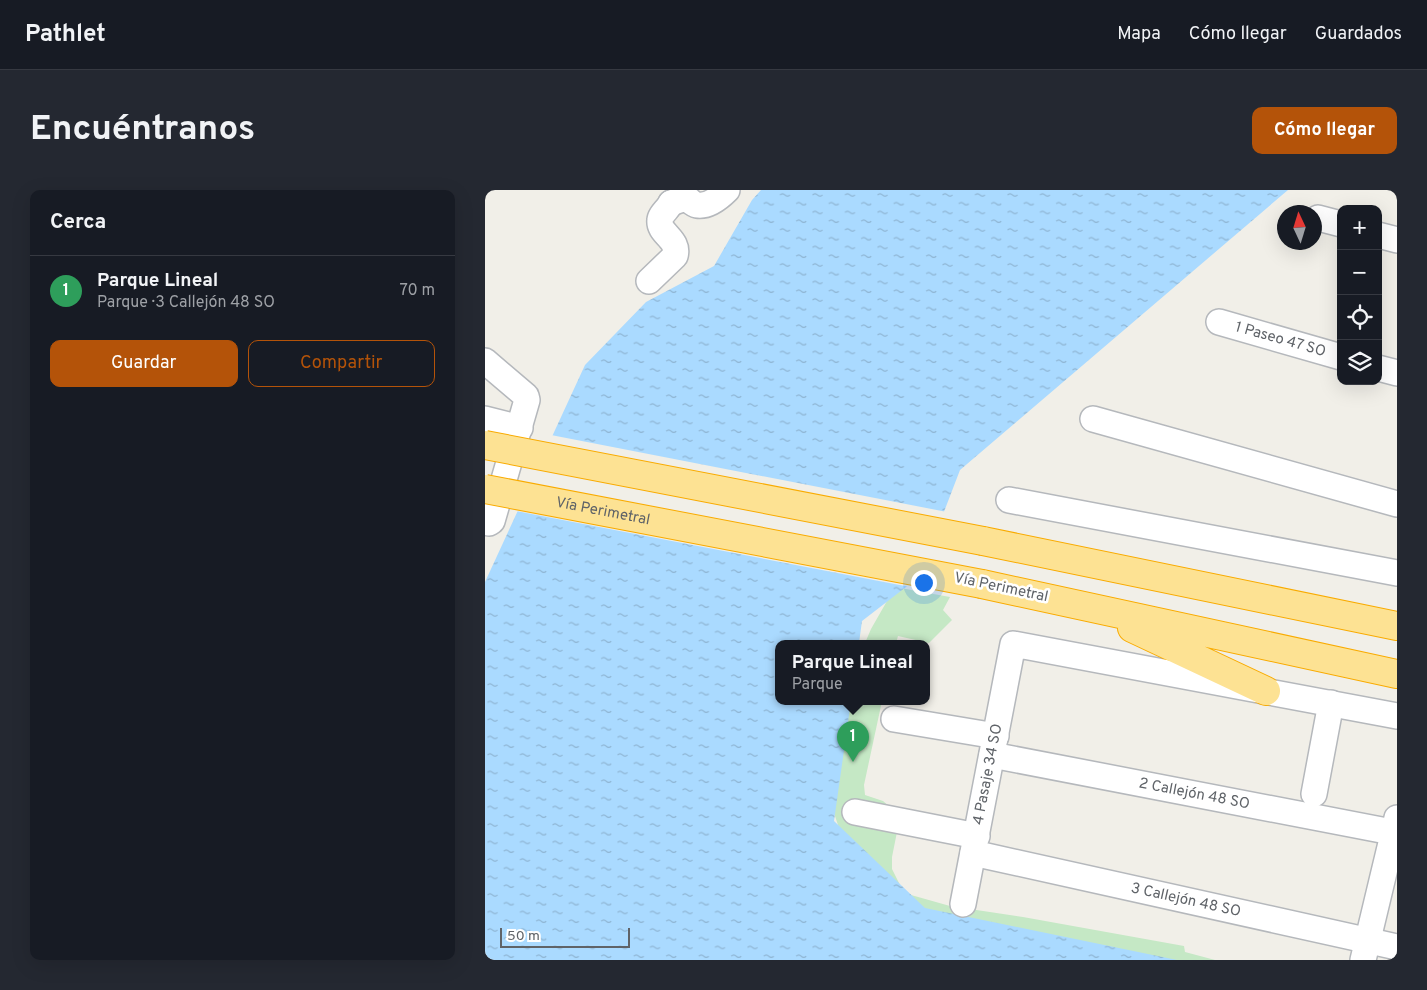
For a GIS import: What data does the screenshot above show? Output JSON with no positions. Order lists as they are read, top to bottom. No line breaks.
{"streets":{"highway":["Vía Perimetral"],"street":["1 Paseo 47 SO","4 Pasaje 34 SO","2 Callejón 48 SO","3 Callejón 48 SO"]},"crossings":[["4 Pasaje 34 SO","2 Callejón 48 SO"],["4 Pasaje 34 SO","3 Callejón 48 SO"]],"scale_bar":"50 m","north":"top","page":{"header":"Pathlet","nav":["Mapa","Cómo llegar","Guardados"],"buttons":["Cómo llegar",["Guardar","Compartir"]],"title":"Encuéntranos","heading":"Cerca","map_buttons":["+","−"],"list":[{"mark":"1","name":"Parque Lineal","note":"Parque · 3 Callejón 48 SO","value":"70 m"}],"popup":["Parque Lineal","Parque"],"pins":"1","scale":"50 m"}}
